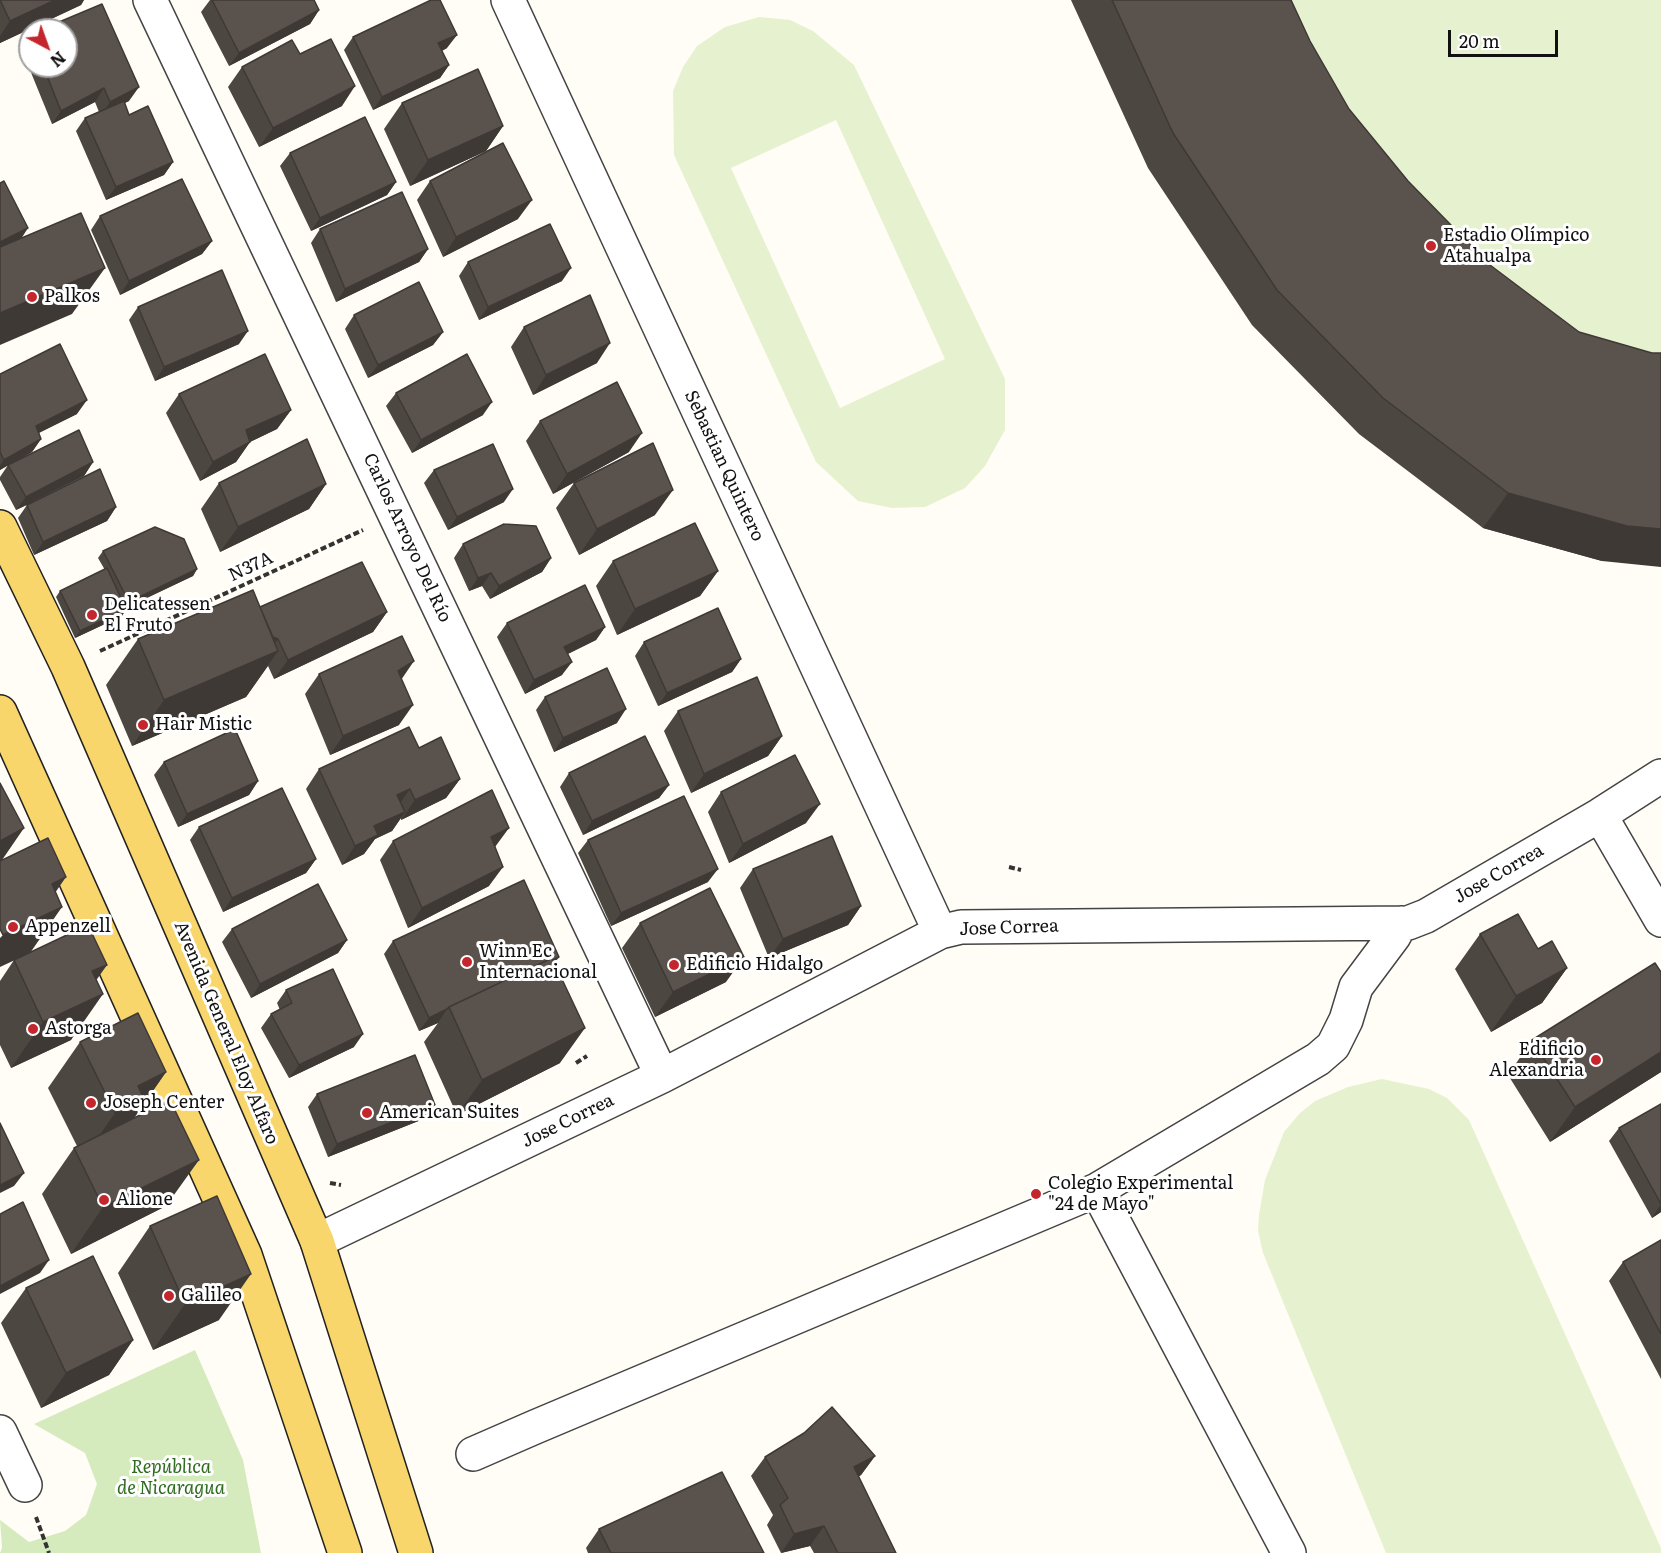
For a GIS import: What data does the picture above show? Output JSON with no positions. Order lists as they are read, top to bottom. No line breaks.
{"streets":{"main road":["Avenida General Eloy Alfaro"],"street":["Sebastian Quintero","Carlos Arroyo Del Río","Jose Correa"],"path":["N37A"]},"crossings":[["Sebastian Quintero","Jose Correa"],["Carlos Arroyo Del Río","Jose Correa"],["Jose Correa","Avenida General Eloy Alfaro"]],"parks":["República de Nicaragua"],"places":["Estadio Olímpico Atahualpa","Palkos","Delicatessen El Fruto","Hair Mistic","Appenzell","Winn Ec Internacional","Edificio Hidalgo","Astorga","Edificio Alexandria","Joseph Center","American Suites","Colegio Experimental \"24 de Mayo\"","Alione","Galileo"],"scale_bar":"20 m","north":"bottom right"}
